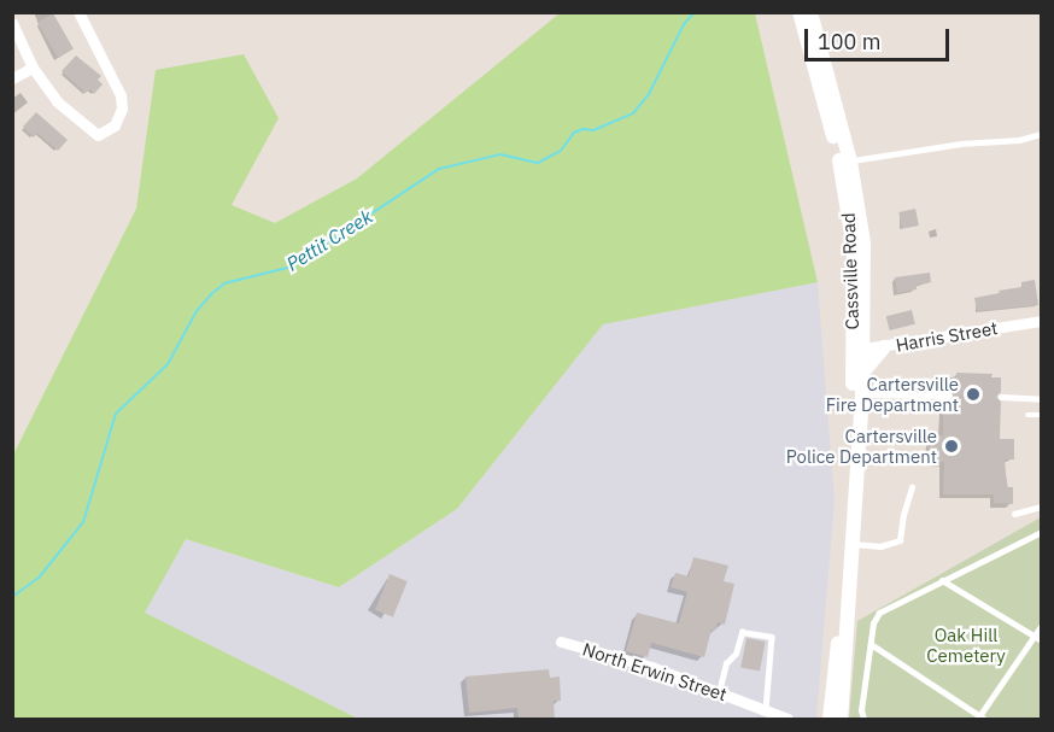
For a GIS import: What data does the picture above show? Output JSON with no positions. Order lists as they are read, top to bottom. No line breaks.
{"streets":{"main road":["Cassville Road"],"street":["Harris Street","North Erwin Street"]},"crossings":[["Cassville Road","Harris Street"]],"water":["Pettit Creek"],"parks":["Oak Hill Cemetery"],"places":["Cartersville Fire Department","Cartersville Police Department"],"scale_bar":"100 m"}
